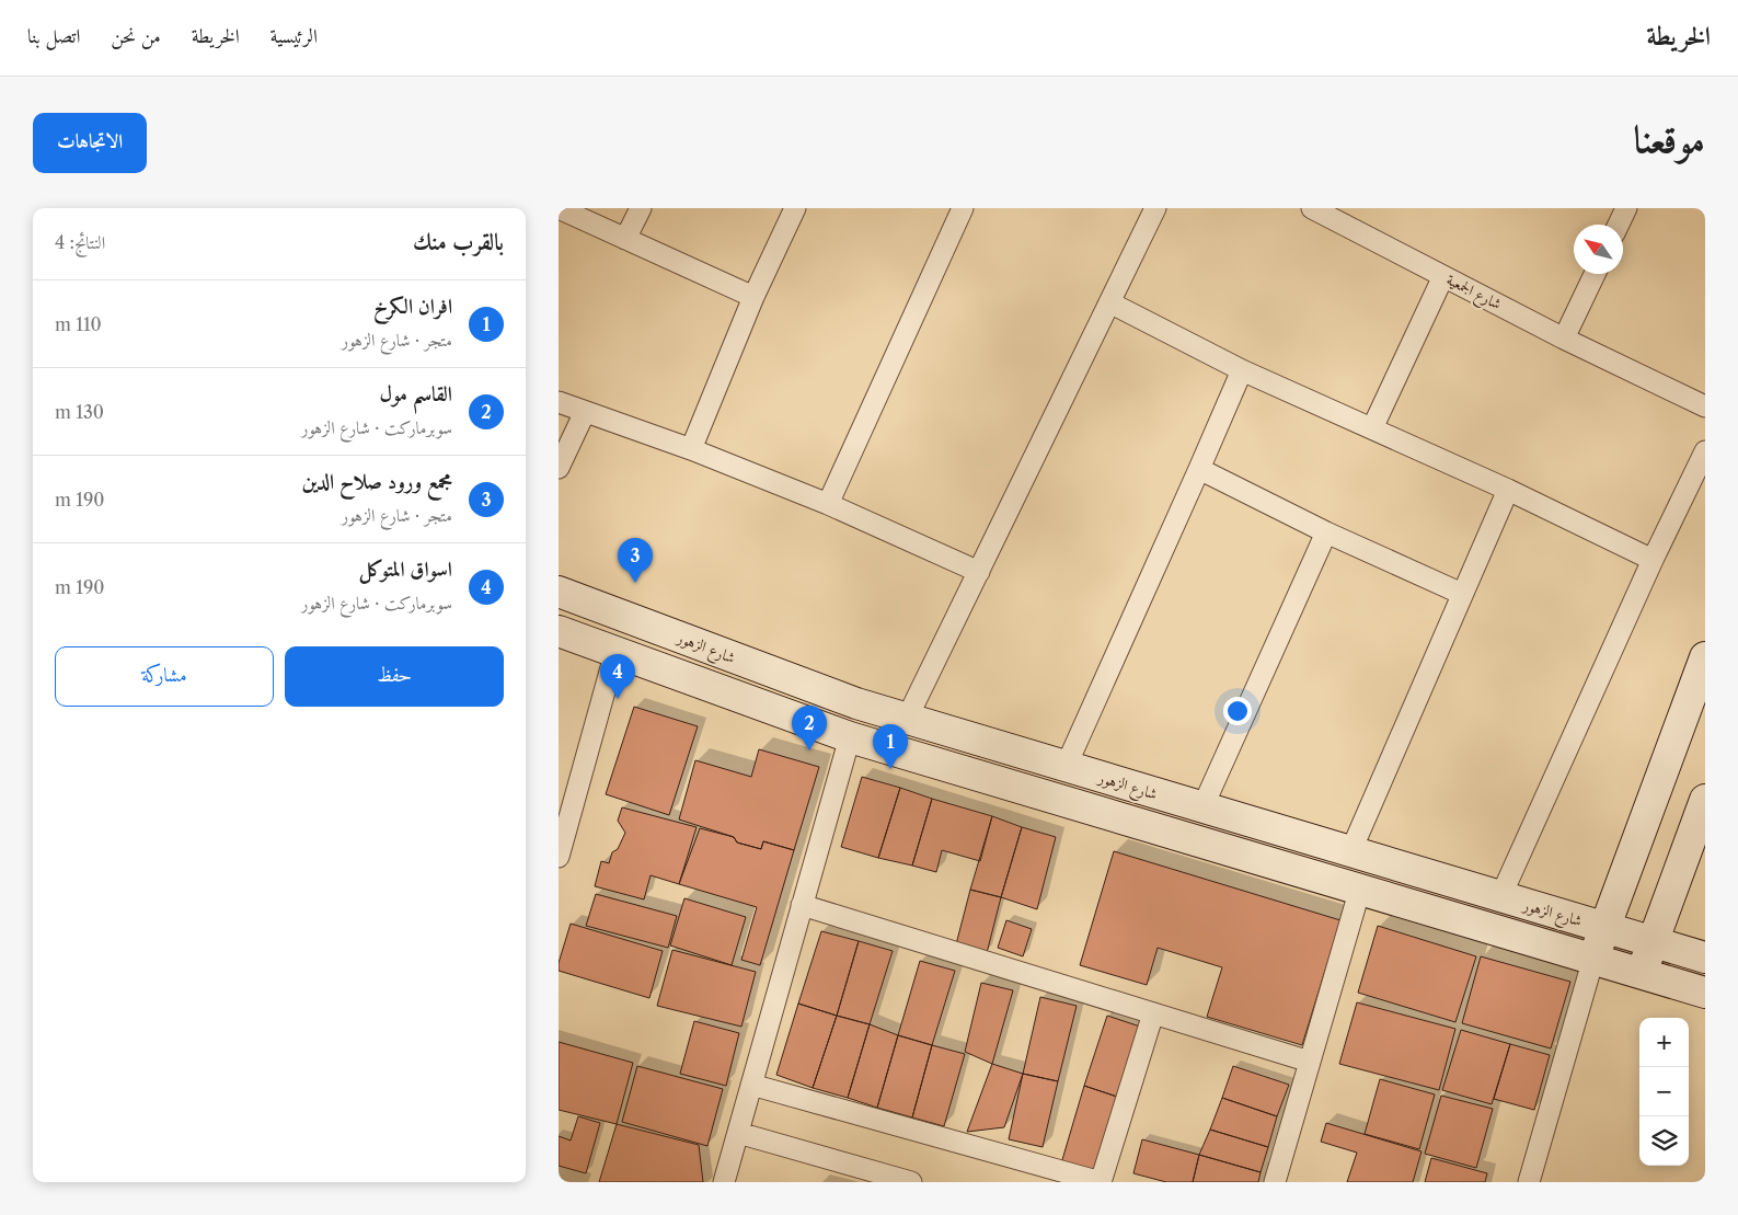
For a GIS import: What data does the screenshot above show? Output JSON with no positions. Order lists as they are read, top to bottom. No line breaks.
{"streets":{"main road":["شارع الزهور"],"street":["شارع الجمعية"]},"north":"top left","page":{"header":"الخريطة","nav":["الرئيسية","الخريطة","من نحن","اتصل بنا"],"title":"موقعنا","buttons":["الاتجاهات",["حفظ","مشاركة"]],"heading":["بالقرب منك","النتائج: 4"],"list":[{"mark":"1","name":"افران الكرخ","note":"متجر · شارع الزهور","value":"110 m"},{"mark":"2","name":"القاسم مول","note":"سوبرماركت · شارع الزهور","value":"130 m"},{"mark":"3","name":"مجمع ورود صلاح الدين","note":"متجر · شارع الزهور","value":"190 m"},{"mark":"4","name":"اسواق المتوكل","note":"سوبرماركت · شارع الزهور","value":"190 m"}],"pins":["3","4","2","1"],"map_buttons":["+","−"]}}
